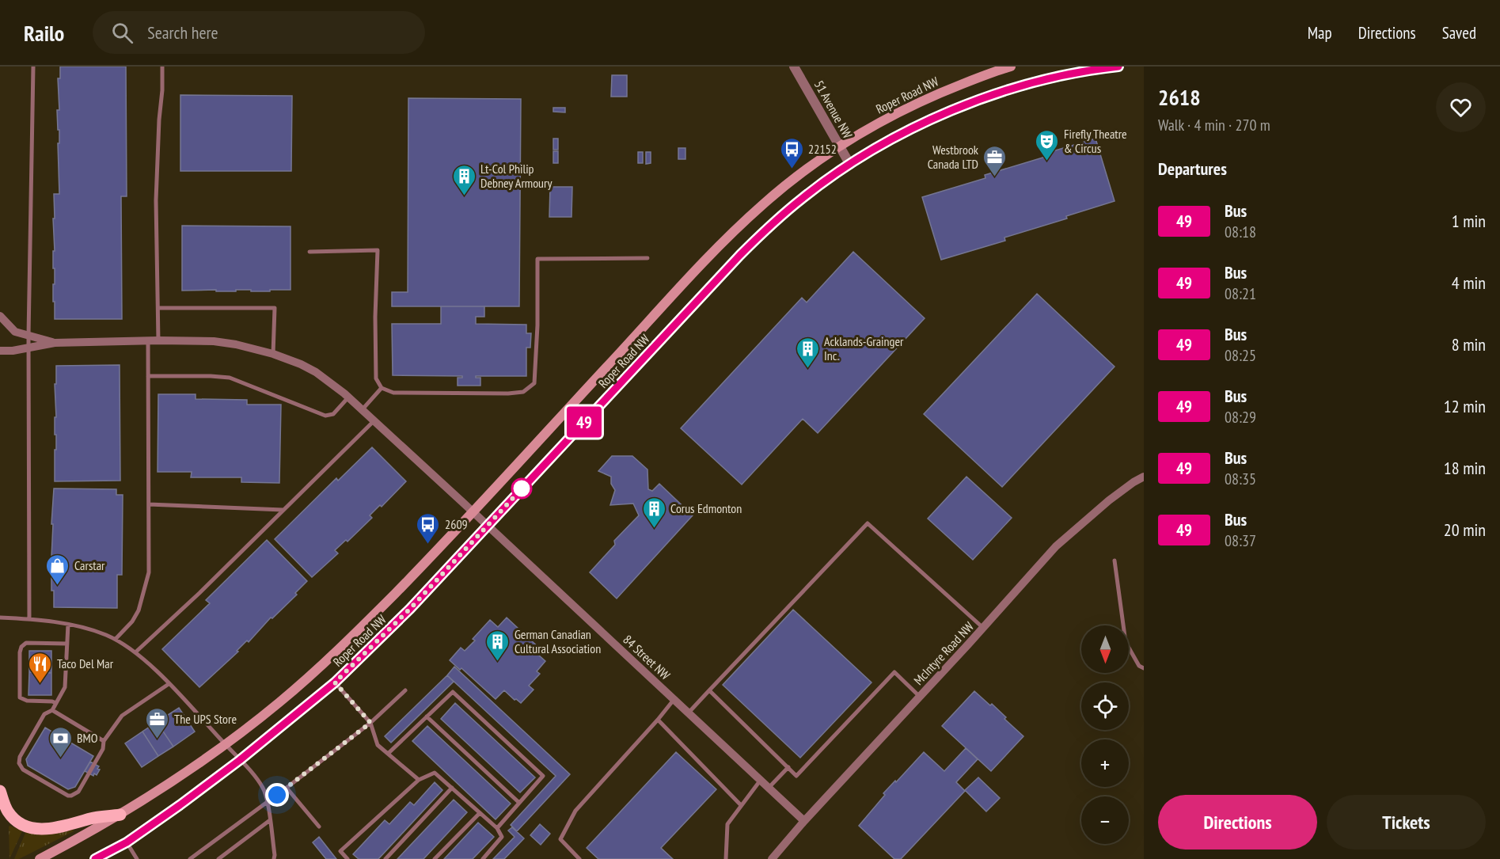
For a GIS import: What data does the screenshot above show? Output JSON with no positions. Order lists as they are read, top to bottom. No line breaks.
{"streets":{"main road":["Roper Road NW"],"street":["51 Avenue NW","McIntyre Road NW","84 Street NW"]},"crossings":[["Roper Road NW","51 Avenue NW"],["Roper Road NW","84 Street NW"],["McIntyre Road NW","84 Street NW"]],"places":{"theatre":["Firefly Theatre & Circus"],"bus stop":["22152","2609"],"office":["Westbrook Canada LTD","The UPS Store"],"building":["Lt-Col Philip Debney Armoury","Acklands-Grainger Inc.","Corus Edmonton","German Canadian Cultural Association"],"shop":["Carstar"],"restaurant":["Taco Del Mar"],"bank":["BMO"]},"lines":["bus line 49"],"north":"bottom","page":{"header":"Railo","search":"Search here","nav":["Map","Directions","Saved"],"on_map":"49","heading":[["2618","Walk · 4 min · 270 m"],"Departures"],"list":[{"mark":"49","name":"Bus","note":"08:18","value":"1 min"},{"mark":"49","name":"Bus","note":"08:21","value":"4 min"},{"mark":"49","name":"Bus","note":"08:25","value":"8 min"},{"mark":"49","name":"Bus","note":"08:29","value":"12 min"},{"mark":"49","name":"Bus","note":"08:35","value":"18 min"},{"mark":"49","name":"Bus","note":"08:37","value":"20 min"}],"map_buttons":["+","−"],"buttons":["Directions","Tickets"]}}
